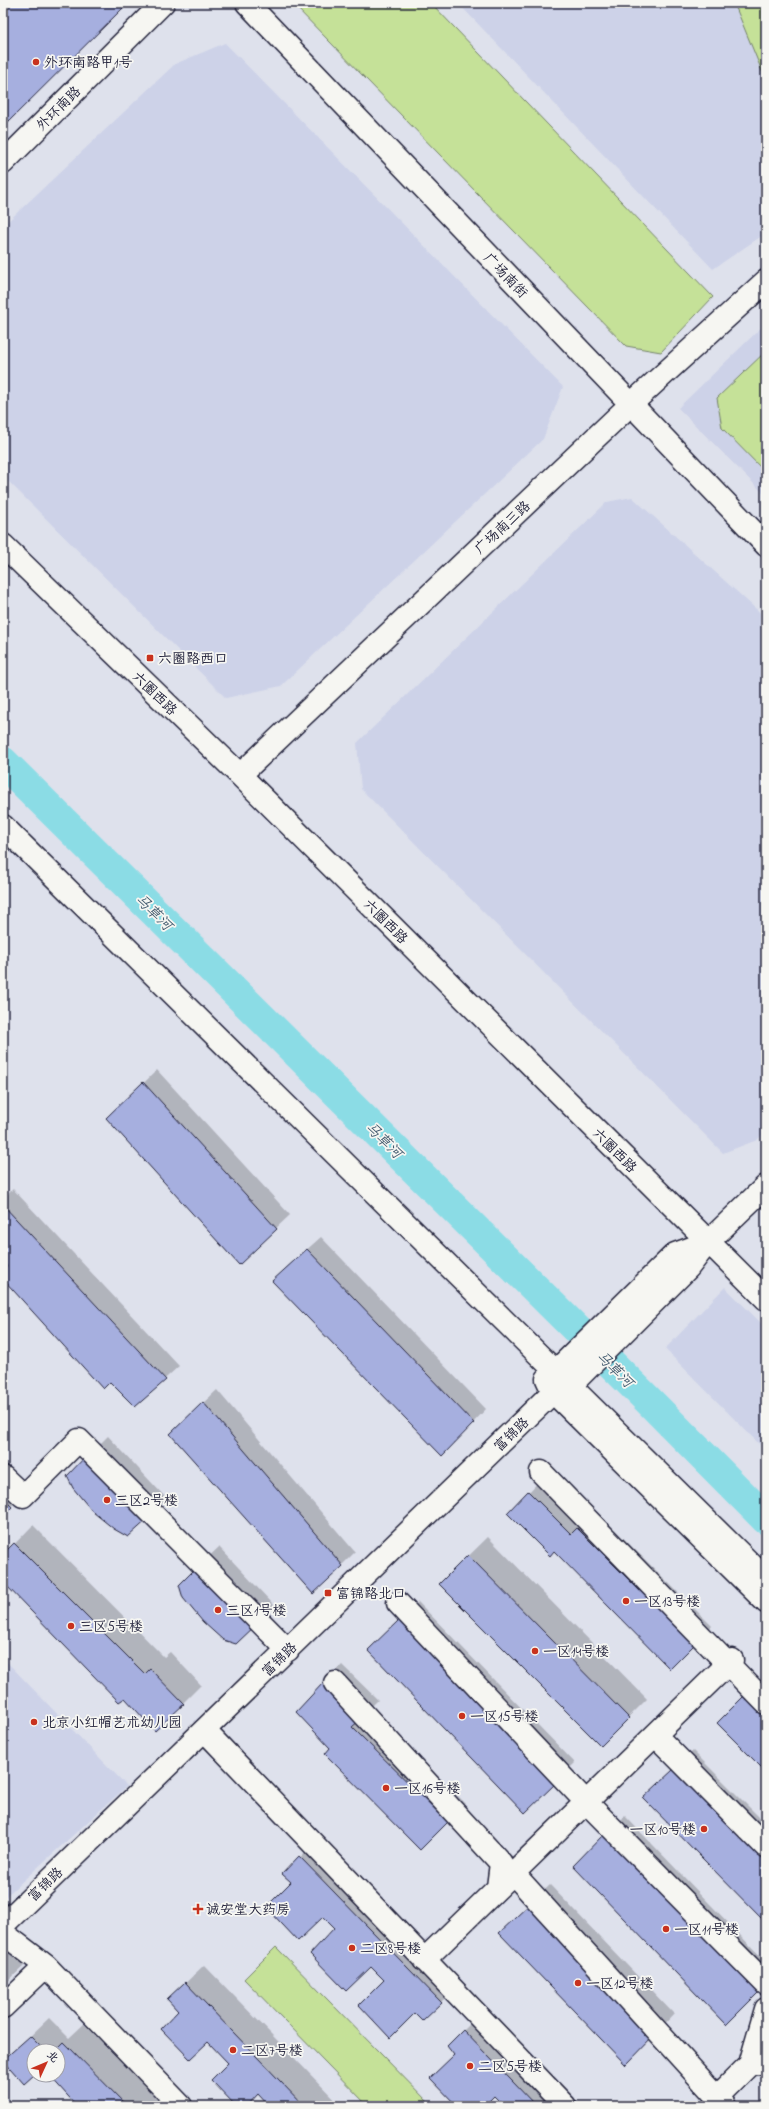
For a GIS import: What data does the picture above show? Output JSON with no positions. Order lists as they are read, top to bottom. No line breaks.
{"streets":{"street":["外环南路","广场南街","广场南三路","六圈西路","富锦路"]},"crossings":[["广场南街","广场南三路"],["广场南三路","六圈西路"],["六圈西路","富锦路"]],"water":["马草河"],"places":{"other":["外环南路甲1号","三区2号楼","一区13号楼","三区1号楼","三区5号楼","一区14号楼","一区15号楼","北京小红帽艺术幼儿园","一区16号楼","一区10号楼","一区11号楼","二区8号楼","一区12号楼","二区7号楼","二区5号楼"],"transit":["六圈路西口","富锦路北口"],"health":["诚安堂大药房"]},"north":"top right"}
